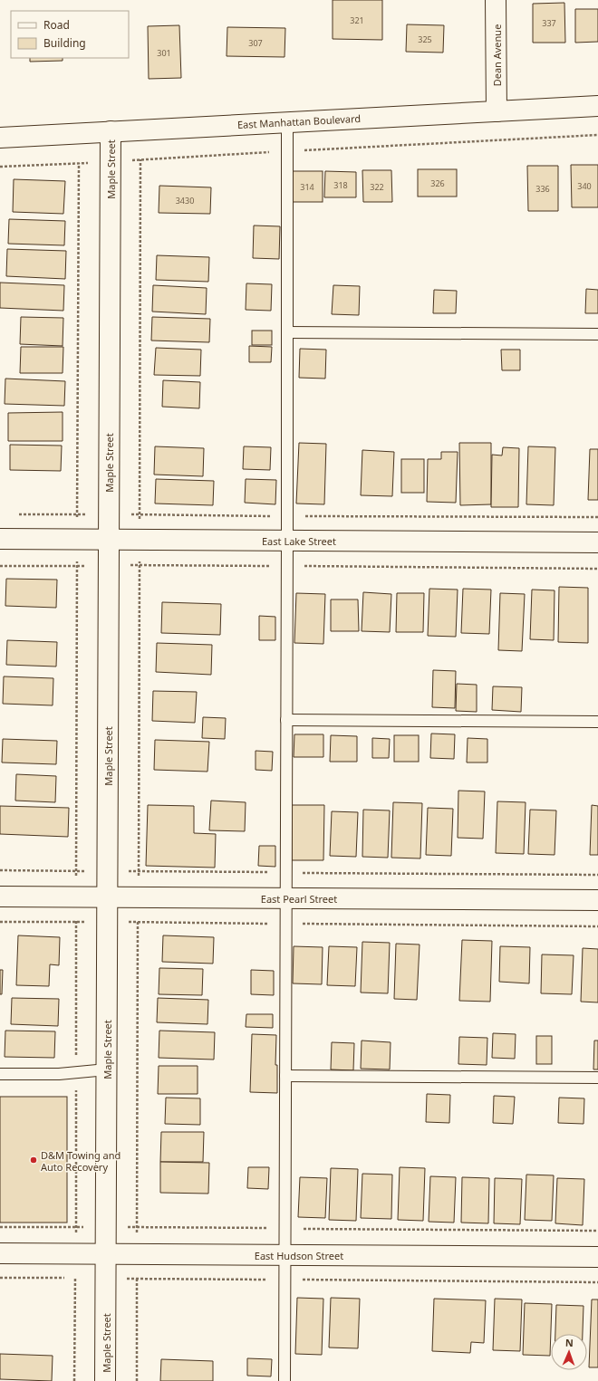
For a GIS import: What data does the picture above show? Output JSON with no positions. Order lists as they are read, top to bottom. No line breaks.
{"streets":{"street":["Dean Avenue","East Manhattan Boulevard","Maple Street","East Lake Street","East Pearl Street","East Hudson Street"]},"crossings":[["Dean Avenue","East Manhattan Boulevard"],["East Manhattan Boulevard","Maple Street"],["Maple Street","East Lake Street"],["Maple Street","East Pearl Street"],["Maple Street","East Hudson Street"]],"places":["D&M Towing and Auto Recovery"],"house_numbers":["321","337","325","307","301","326","318","340","314","322","336","3430"],"legend":["Road","Building"],"north":"top"}
